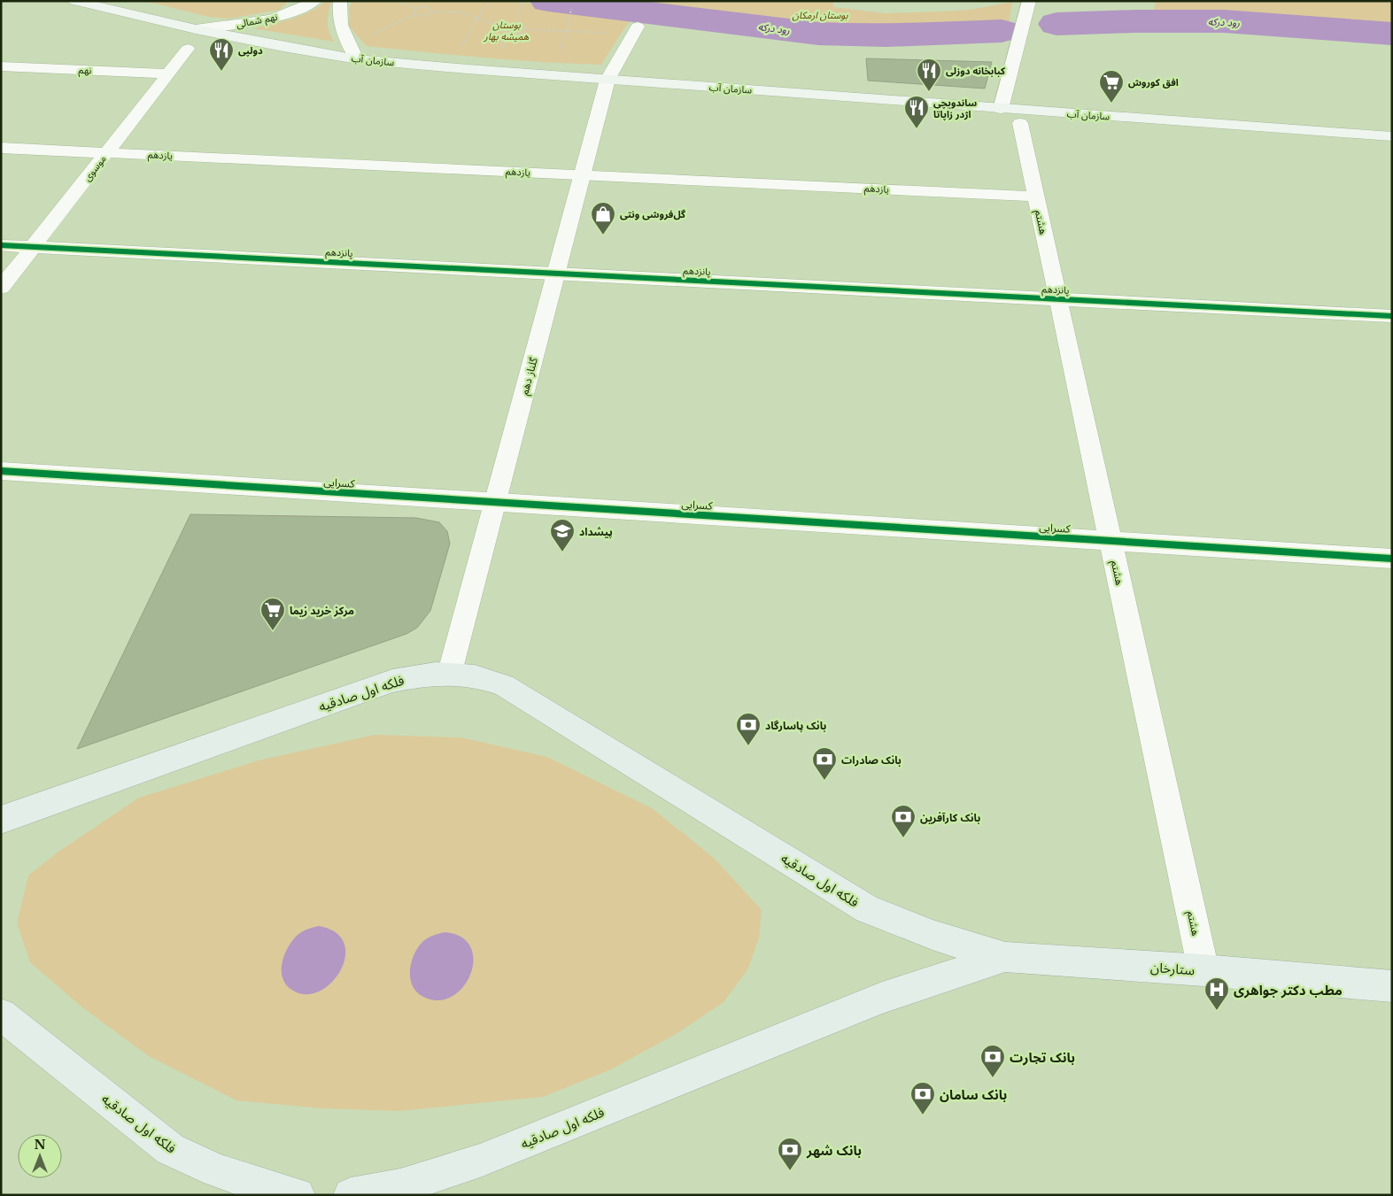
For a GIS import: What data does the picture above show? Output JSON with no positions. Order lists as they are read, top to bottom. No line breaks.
{"streets":{"main road":["سازمان آب","فلکه اول صادقیه","ستارخان"],"street":["نهم شمالی","نهم","یازدهم","موسوی","هشتم","پانزدهم","گلناز دهم","کسرایی"]},"crossings":[["نهم شمالی","سازمان آب"],["سازمان آب","گلناز دهم"],["نهم","موسوی"],["یازدهم","موسوی"],["یازدهم","هشتم"],["یازدهم","گلناز دهم"],["موسوی","پانزدهم"],["هشتم","پانزدهم"],["هشتم","کسرایی"],["هشتم","ستارخان"],["پانزدهم","گلناز دهم"],["گلناز دهم","کسرایی"],["گلناز دهم","فلکه اول صادقیه"],["فلکه اول صادقیه","ستارخان"]],"water":["رود درکه"],"parks":["بوستان ارمکان","بوستان همیشه بهار"],"places":{"restaurant":["دولپی","کبابخانه دوزلی","ساندویچی اژدر زاپاتا"],"supermarket":["افق کوروش","مرکز خرید زیما"],"shop":["گل‌فروشی ونتی"],"school or university":["پیشداد"],"bank":["بانک پاسارگاد","بانک صادرات","بانک کارآفرین","بانک تجارت","بانک سامان","بانک شهر"],"hospital":["مطب دکتر جواهری"]},"north":"top"}
